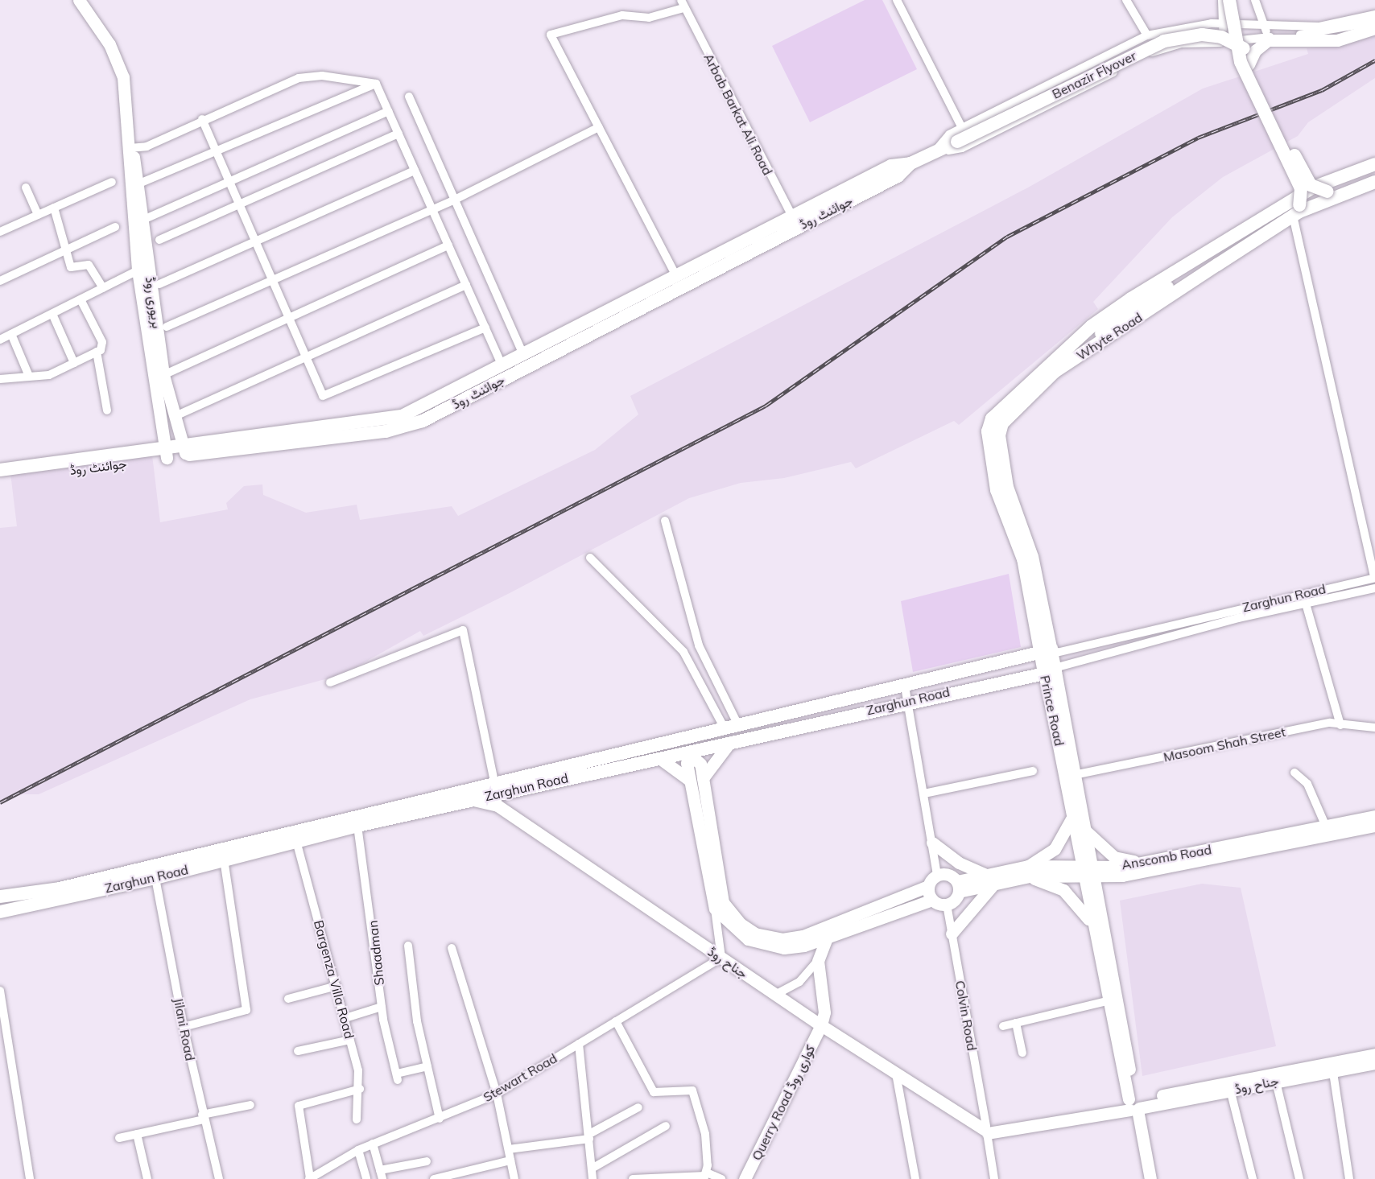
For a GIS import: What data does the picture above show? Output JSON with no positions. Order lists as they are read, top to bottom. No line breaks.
{"streets":{"main road":["Benazir Flyover","جوائنٹ روڈ","بریوری روڈ","Whyte Road","Zarghun Road","Prince Road","Anscomb Road","جناح روڈ","Querry Road کواری روڈ"],"street":["Arbab Barkat Ali Road","Masoom Shah Street","Shaadman","Bargenza Villa Road","Colvin Road","Jilani Road","Stewart Road"]},"crossings":[["Benazir Flyover","جوائنٹ روڈ"],["Arbab Barkat Ali Road","جوائنٹ روڈ"],["جوائنٹ روڈ","بریوری روڈ"],["Whyte Road","Prince Road"],["Zarghun Road","Prince Road"],["Zarghun Road","Shaadman"],["Zarghun Road","جناح روڈ"],["Zarghun Road","Bargenza Villa Road"],["Zarghun Road","Jilani Road"],["Prince Road","Masoom Shah Street"],["Prince Road","Anscomb Road"],["Prince Road","جناح روڈ"],["Anscomb Road","Colvin Road"],["جناح روڈ","Colvin Road"],["جناح روڈ","Stewart Road"],["جناح روڈ","Querry Road کواری روڈ"]]}
